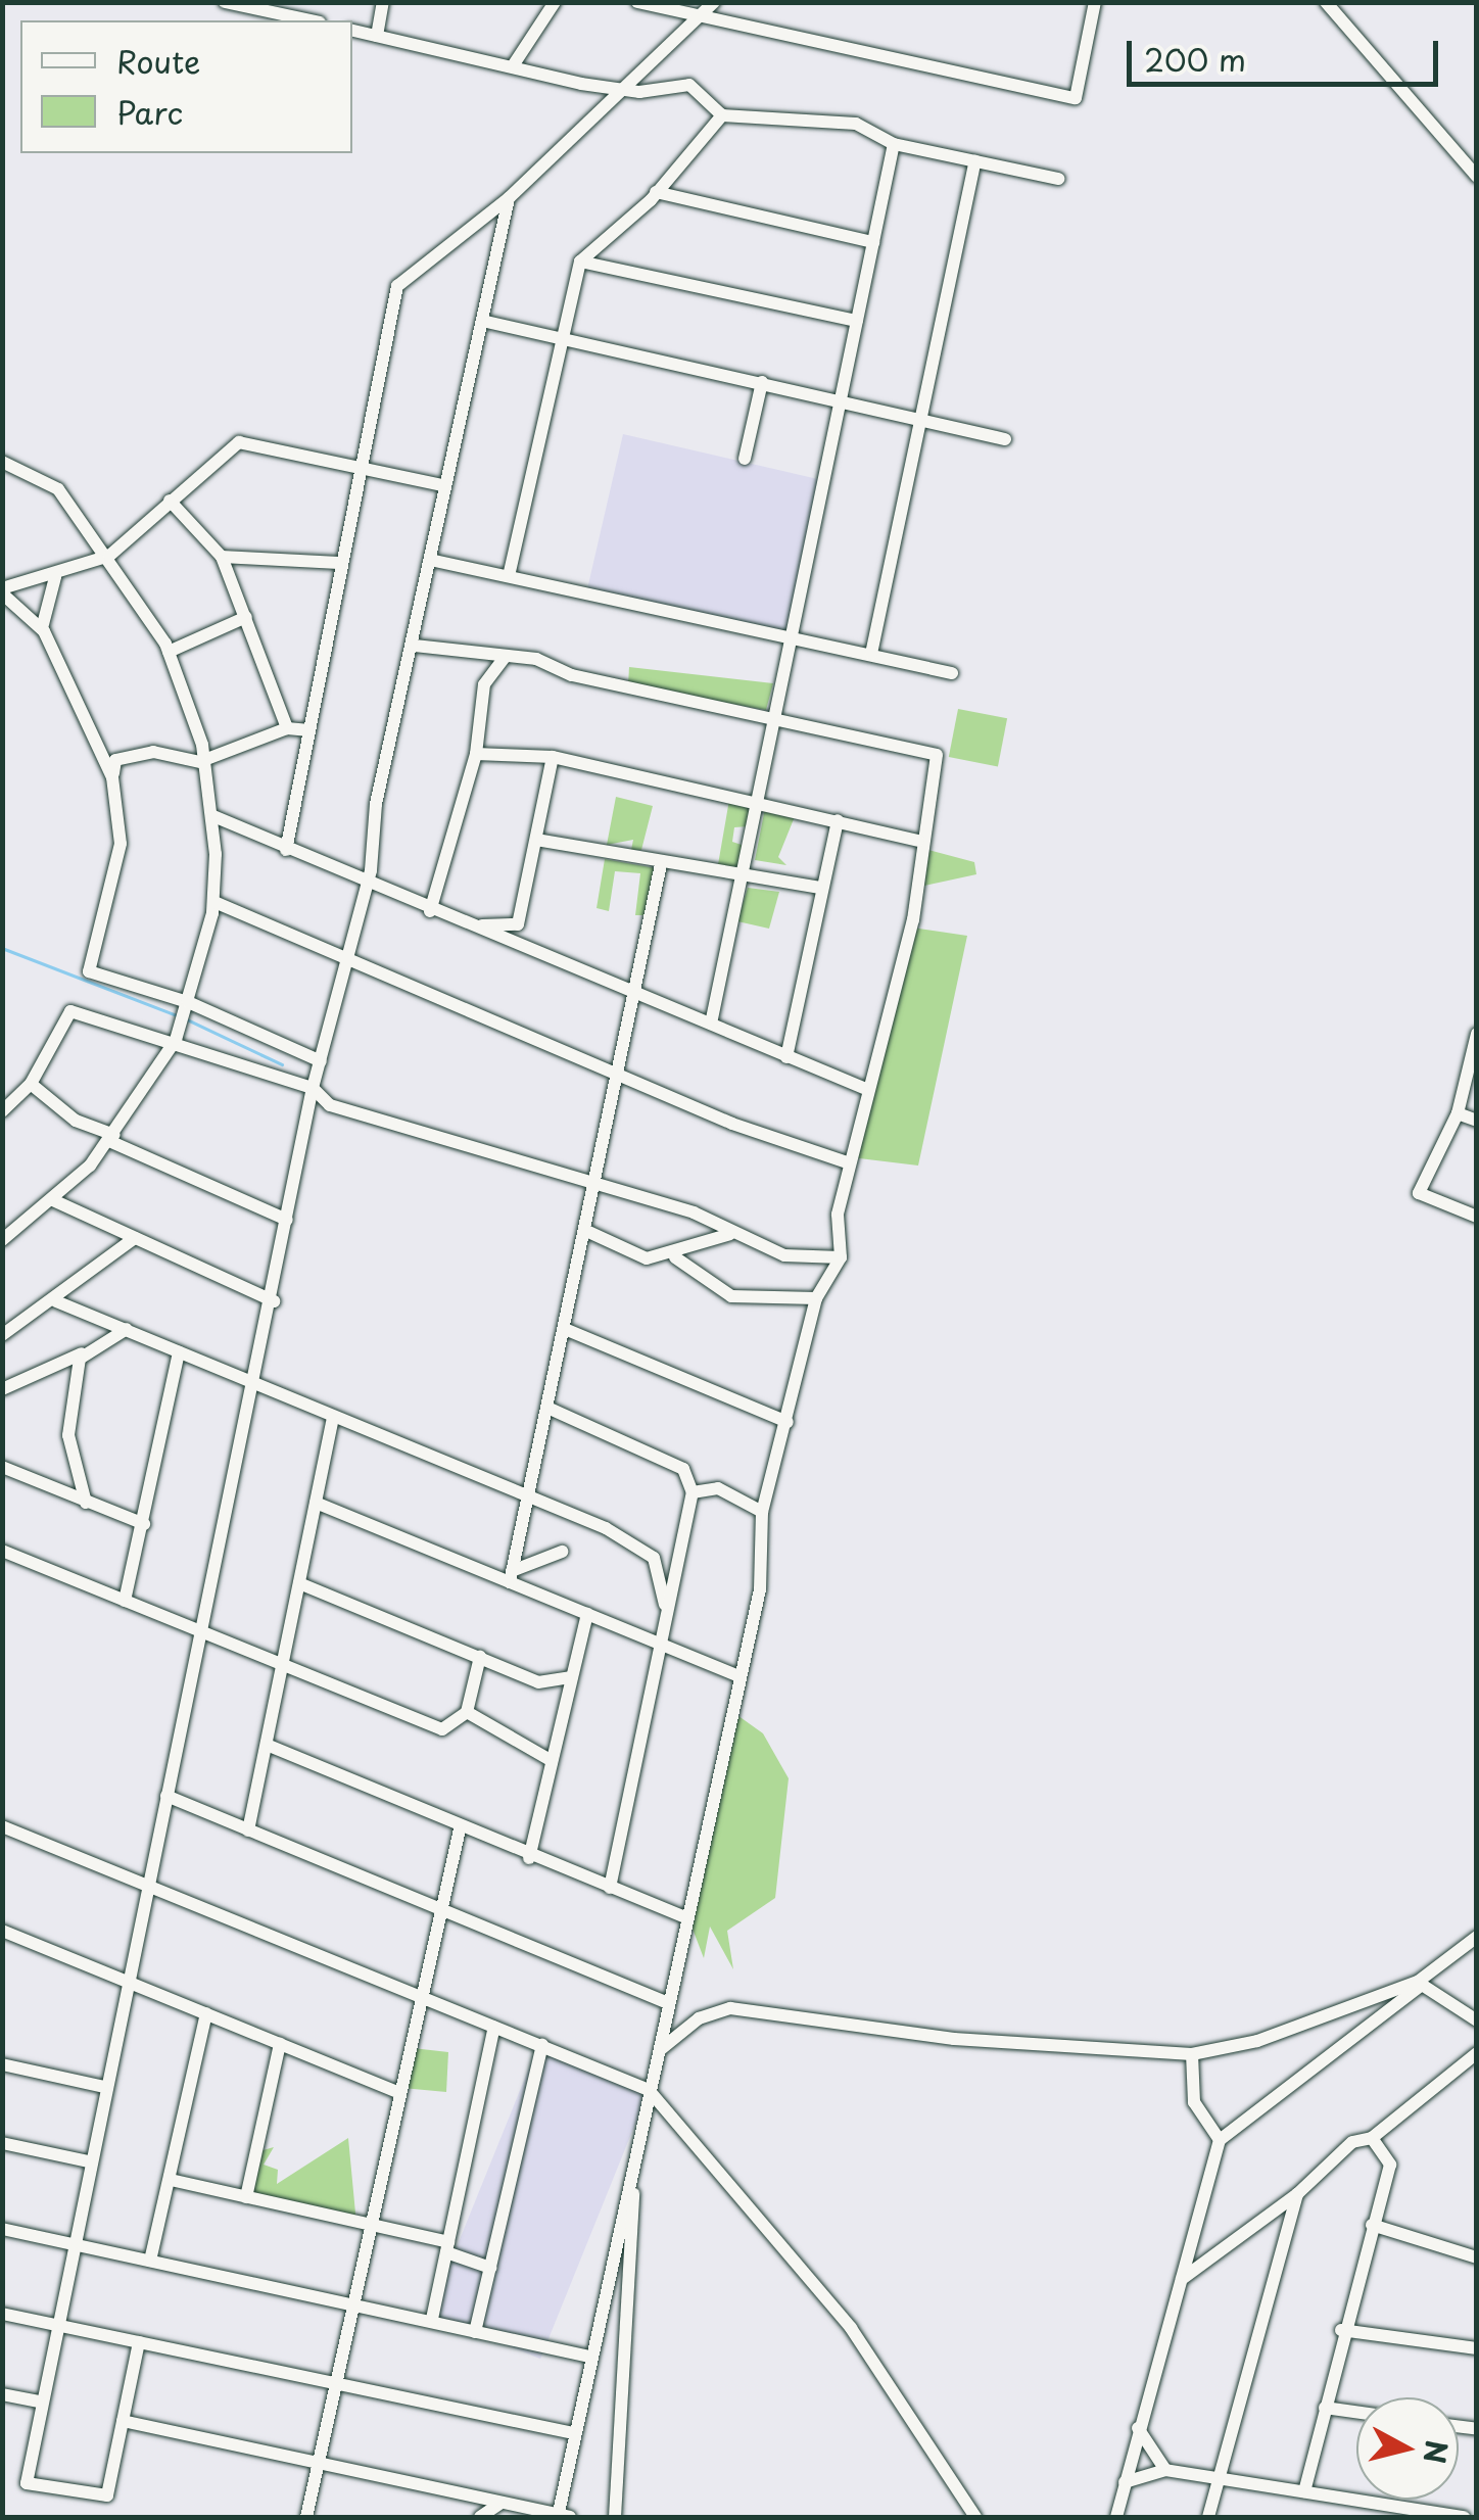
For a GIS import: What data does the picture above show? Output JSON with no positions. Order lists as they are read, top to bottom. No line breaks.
{"legend":["Route","Parc"],"scale_bar":"200 m","north":"right"}
